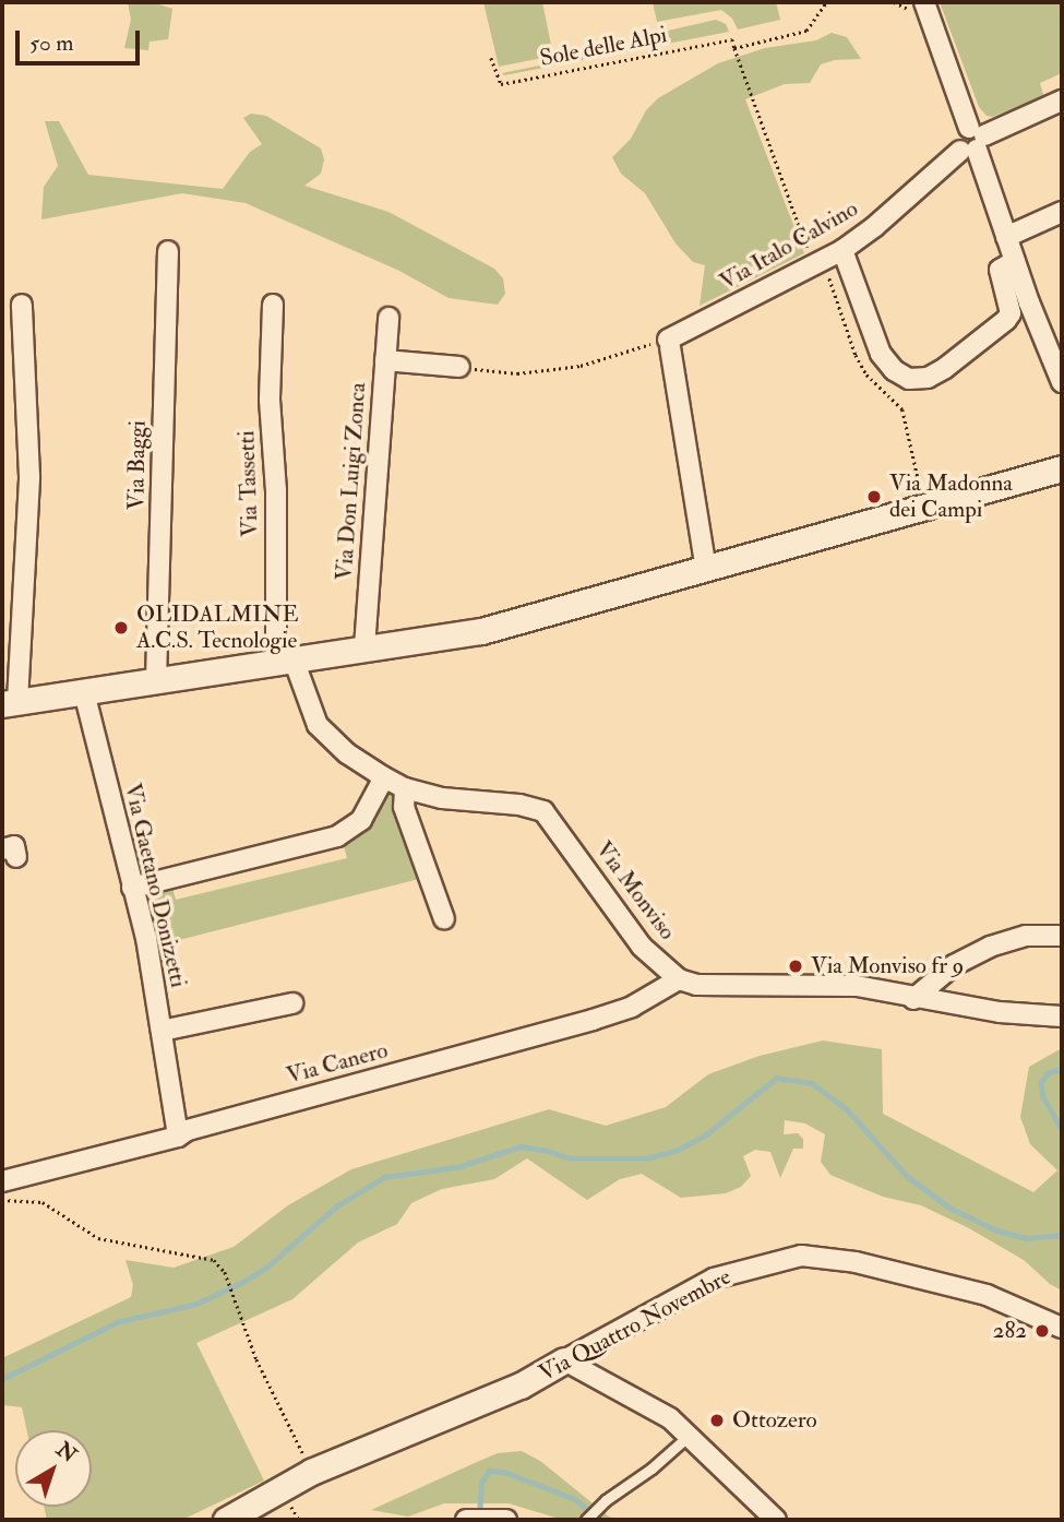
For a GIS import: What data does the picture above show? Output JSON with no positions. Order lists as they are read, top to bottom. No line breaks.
{"streets":{"street":["Via Italo Calvino","Via Baggi","Via Don Luigi Zonca","Via Tassetti","Via Gaetano Donizetti","Via Monviso","Via Canero","Via Quattro Novembre"],"path":["Sole delle Alpi"]},"crossings":[["Via Tassetti","Via Monviso"],["Via Gaetano Donizetti","Via Canero"],["Via Monviso","Via Canero"]],"places":["Via Madonna dei Campi","OLIDALMINE A.C.S. Tecnologie","Via Monviso fr 9","282","Ottozero"],"scale_bar":"50 m","north":"top right"}
